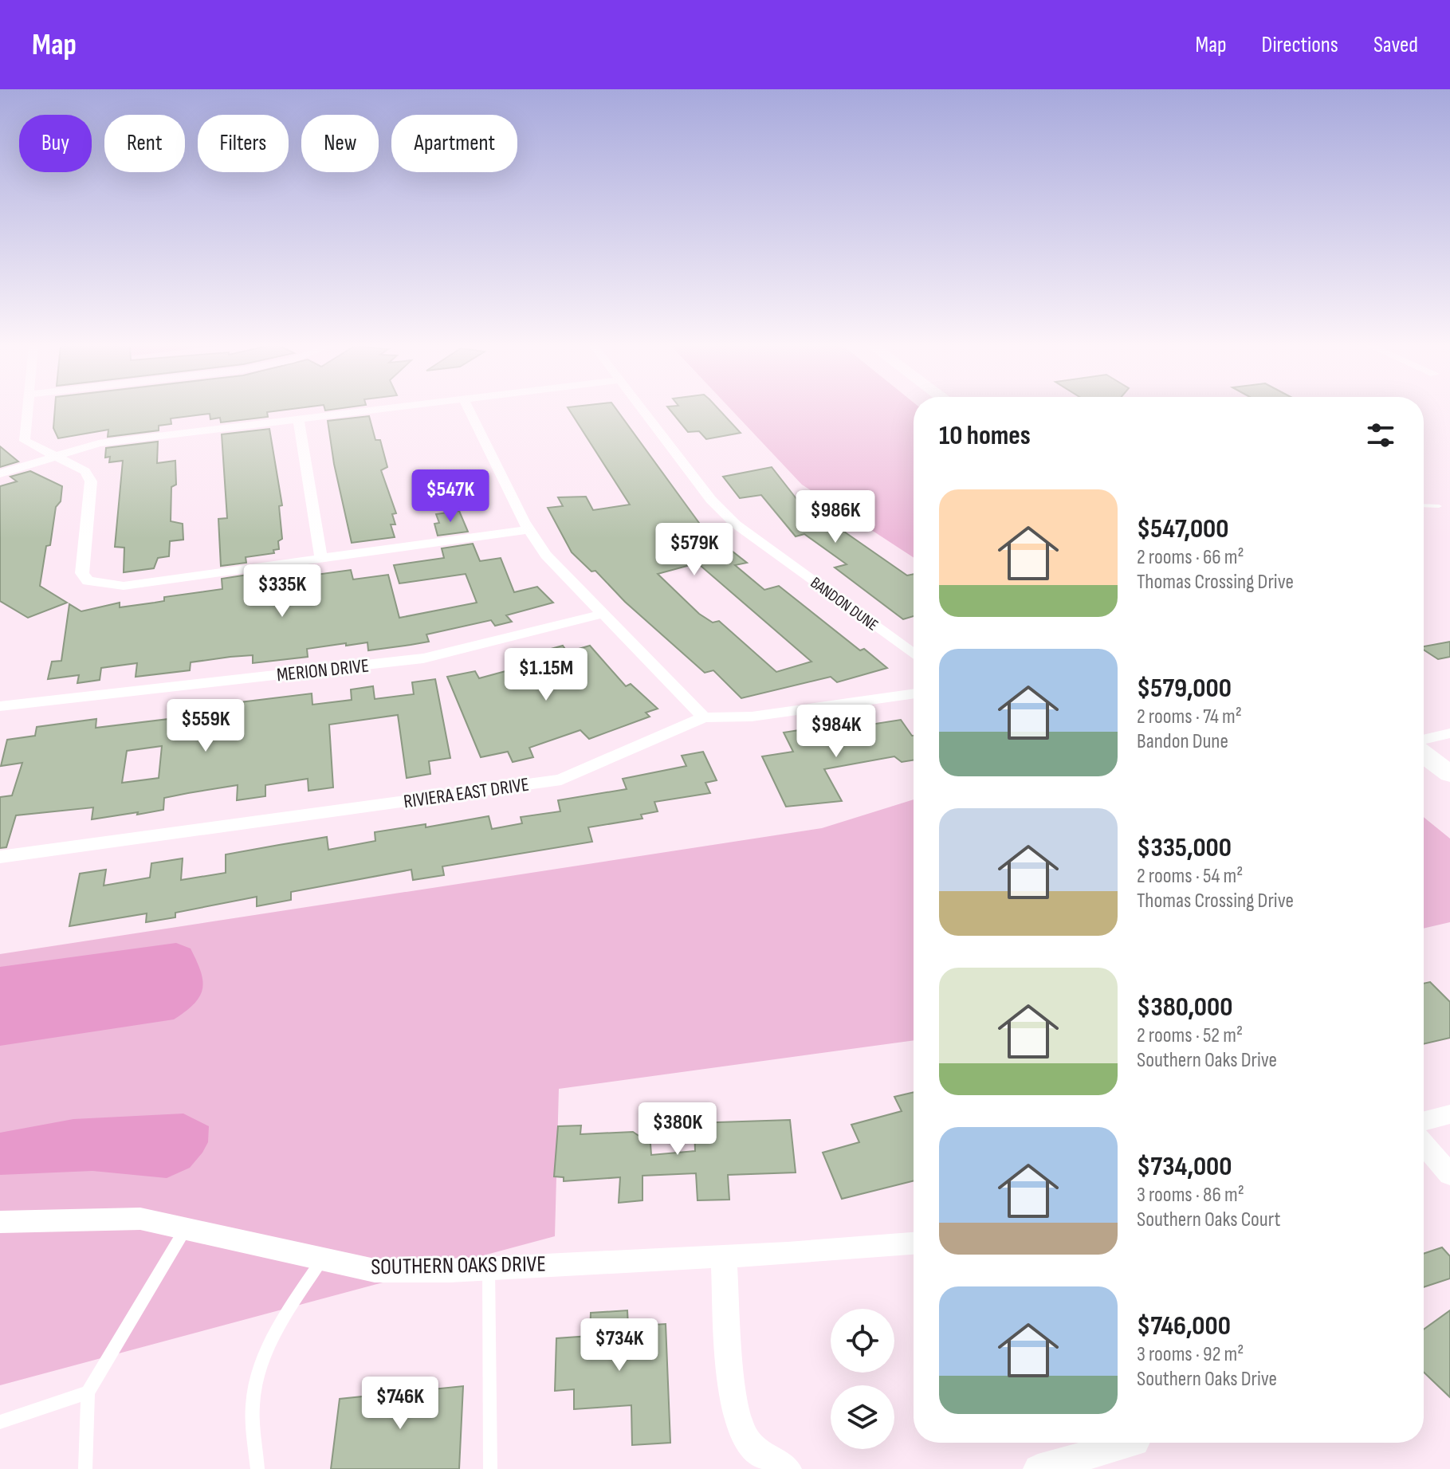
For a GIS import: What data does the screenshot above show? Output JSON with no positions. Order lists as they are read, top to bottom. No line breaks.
{"streets":{"street":["BANDON DUNE","MERION DRIVE","RIVIERA EAST DRIVE","SOUTHERN OAKS DRIVE"]},"page":{"header":"Map","nav":["Map","Directions","Saved"],"chip":["Buy","Rent","Filters","New","Apartment"],"heading":"10 homes","price":["$547K","$986K","$579K","$335K","$1.15M","$559K","$984K","$380K","$734K","$746K"],"list":[{"name":"$547,000","note":"2 rooms · 66 m² · Thomas Crossing Drive"},{"name":"$579,000","note":"2 rooms · 74 m² · Bandon Dune"},{"name":"$335,000","note":"2 rooms · 54 m² · Thomas Crossing Drive"},{"name":"$380,000","note":"2 rooms · 52 m² · Southern Oaks Drive"},{"name":"$734,000","note":"3 rooms · 86 m² · Southern Oaks Court"},{"name":"$746,000","note":"3 rooms · 92 m² · Southern Oaks Drive"}]}}
